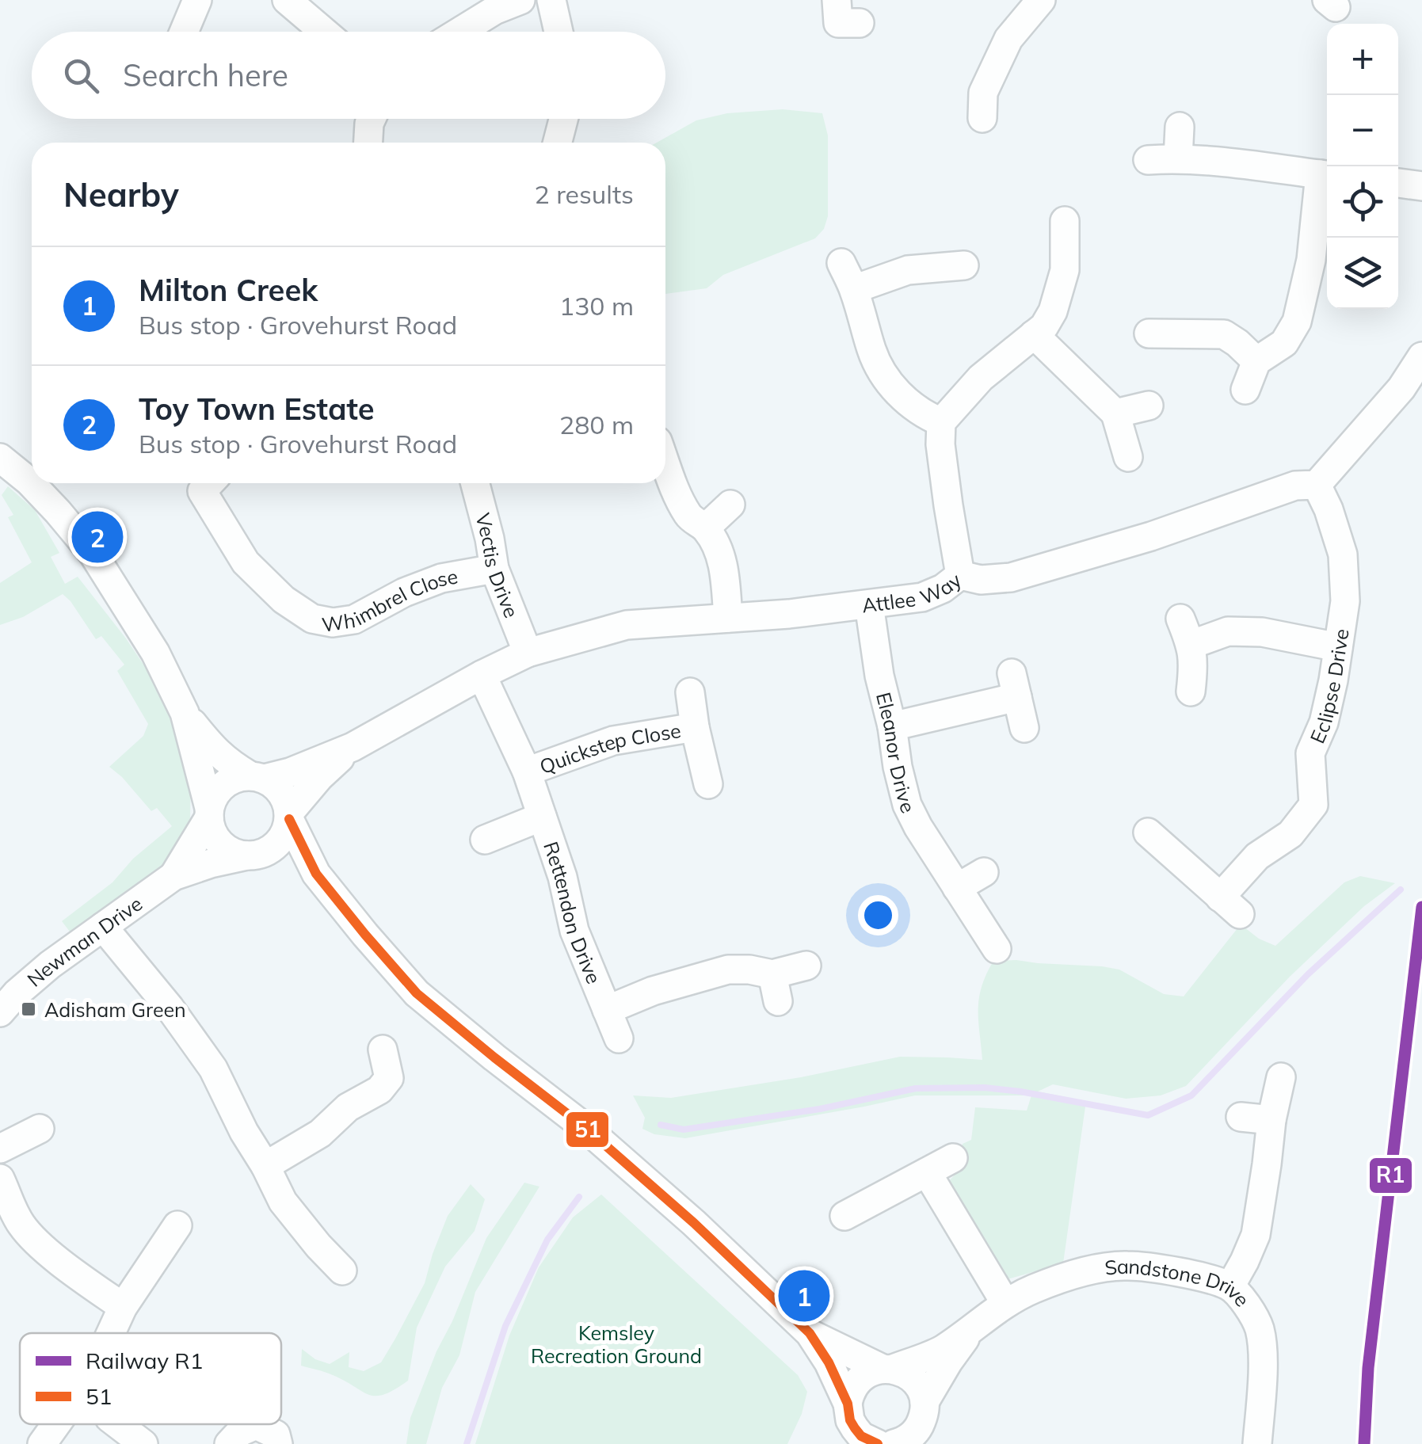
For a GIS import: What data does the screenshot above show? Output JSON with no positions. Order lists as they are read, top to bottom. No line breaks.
{"streets":{"street":["Vectis Drive","Attlee Way","Whimbrel Close","Eclipse Drive","Quickstep Close","Eleanor Drive","Rettendon Drive","Newman Drive","Sandstone Drive"]},"crossings":[["Vectis Drive","Attlee Way"],["Vectis Drive","Whimbrel Close"],["Attlee Way","Eclipse Drive"],["Attlee Way","Eleanor Drive"],["Attlee Way","Rettendon Drive"],["Attlee Way","Newman Drive"],["Quickstep Close","Rettendon Drive"]],"parks":["Kemsley Recreation Ground"],"places":{"transit":["Adisham Green"]},"lines":["transit line 51","rail line R1"],"legend":["Railway R1","51"],"page":{"map_buttons":["+","−"],"search":"Search here","heading":["Nearby","2 results"],"list":[{"mark":"1","name":"Milton Creek","note":"Bus stop · Grovehurst Road","value":"130 m"},{"mark":"2","name":"Toy Town Estate","note":"Bus stop · Grovehurst Road","value":"280 m"}],"pins":["2","1"]}}
